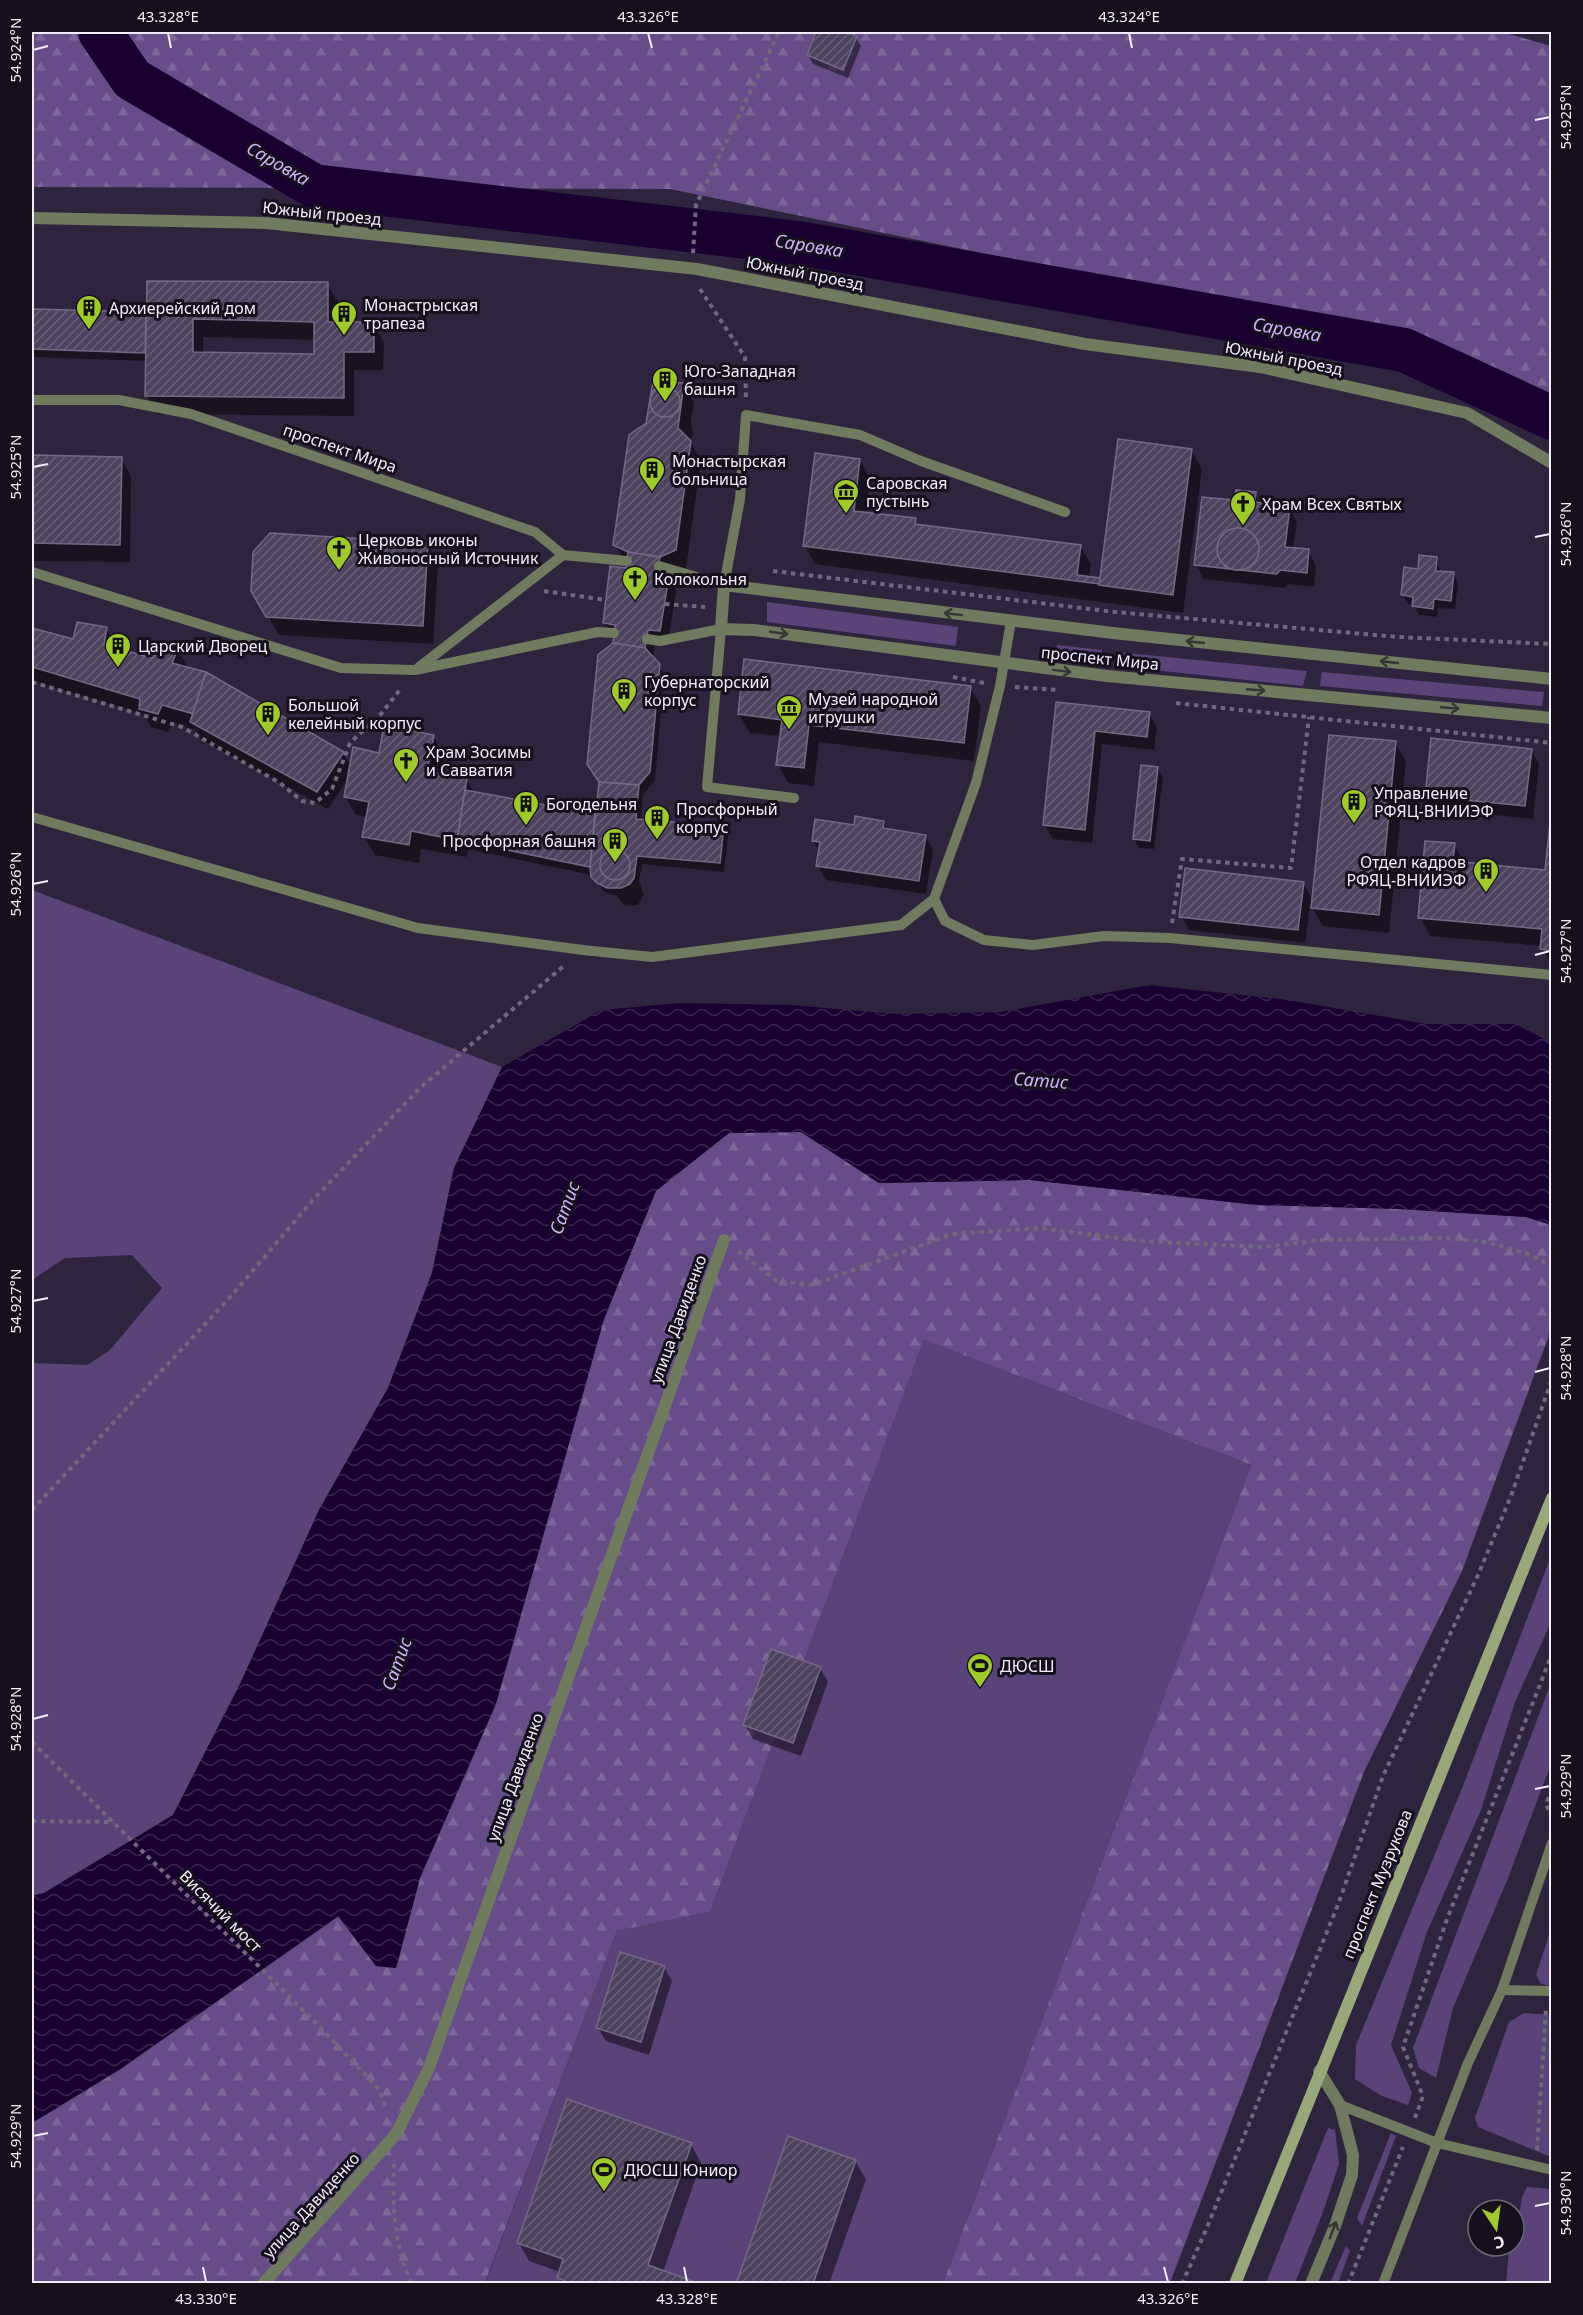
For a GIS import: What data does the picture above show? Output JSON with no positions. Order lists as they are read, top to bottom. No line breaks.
{"streets":{"main road":["проспект Музрукова"],"street":["Южный проезд","проспект Мира","улица Давиденко"],"path":["Висячий мост"]},"water":["Саровка","Сатис"],"places":{"building":["Архиерейский дом","Монастрыская трапеза","Юго-Западная башня","Монастырская больница","Царский Дворец","Губернаторский корпус","Большой келейный корпус","Управление РФЯЦ-ВНИИЭФ","Богодельня","Просфорный корпус","Просфорная башня","Отдел кадров РФЯЦ-ВНИИЭФ"],"museum":["Саровская пустынь","Музей народной игрушки"],"church":["Храм Всех Святых","Церковь иконы Живоносный Источник","Колокольня","Храм Зосимы и Савватия"],"sports":["ДЮСШ","ДЮСШ Юниор"]},"north":"bottom","coordinates":["43.328°E","43.326°E","43.324°E","54.924°N","54.925°N","54.926°N","54.927°N","54.928°N","54.929°N","54.930°N","43.330°E"]}
